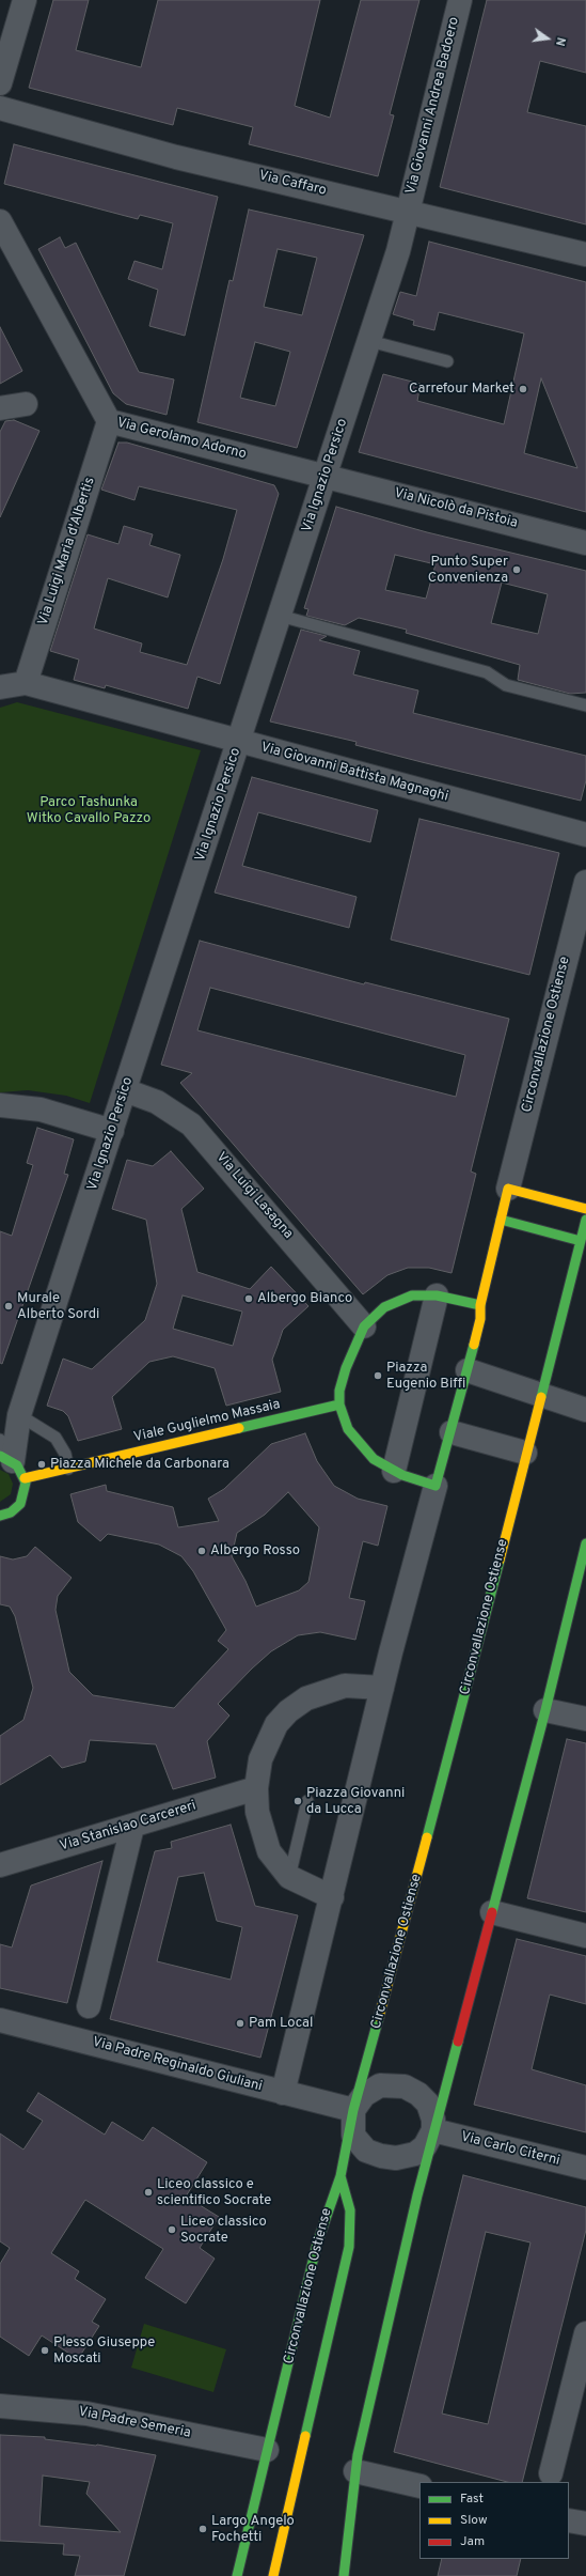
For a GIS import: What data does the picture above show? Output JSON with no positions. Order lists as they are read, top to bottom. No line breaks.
{"streets":{"main road":["Circonvallazione Ostiense","Viale Guglielmo Massaia"],"street":["Via Giovanni Andrea Badoero","Via Caffaro","Via Gerolamo Adorno","Via Ignazio Persico","Via Nicolò da Pistoia","Via Luigi Maria d'Albertis","Via Giovanni Battista Magnaghi","Via Luigi Lasagna","Via Stanislao Carcereri","Via Padre Reginaldo Giuliani","Via Carlo Citerni","Via Padre Semeria"]},"crossings":[["Via Giovanni Andrea Badoero","Via Caffaro"],["Via Giovanni Andrea Badoero","Via Ignazio Persico"],["Via Caffaro","Via Ignazio Persico"],["Via Gerolamo Adorno","Via Ignazio Persico"],["Via Gerolamo Adorno","Via Nicolò da Pistoia"],["Via Gerolamo Adorno","Via Luigi Maria d'Albertis"],["Via Ignazio Persico","Via Nicolò da Pistoia"],["Via Ignazio Persico","Via Giovanni Battista Magnaghi"],["Via Ignazio Persico","Via Luigi Lasagna"],["Via Luigi Maria d'Albertis","Via Giovanni Battista Magnaghi"],["Circonvallazione Ostiense","Via Padre Reginaldo Giuliani"],["Circonvallazione Ostiense","Via Carlo Citerni"],["Circonvallazione Ostiense","Via Padre Semeria"],["Via Padre Reginaldo Giuliani","Via Carlo Citerni"]],"parks":["Parco Tashunka Witko Cavallo Pazzo"],"places":["Carrefour Market","Punto Super Convenienza","Albergo Bianco","Murale Alberto Sordi","Piazza Eugenio Biffi","Piazza Michele da Carbonara","Albergo Rosso","Piazza Giovanni da Lucca","Pam Local","Liceo classico e scientifico Socrate","Liceo classico Socrate","Plesso Giuseppe Moscati","Largo Angelo Fochetti"],"legend":["Fast","Slow","Jam"],"north":"right"}
